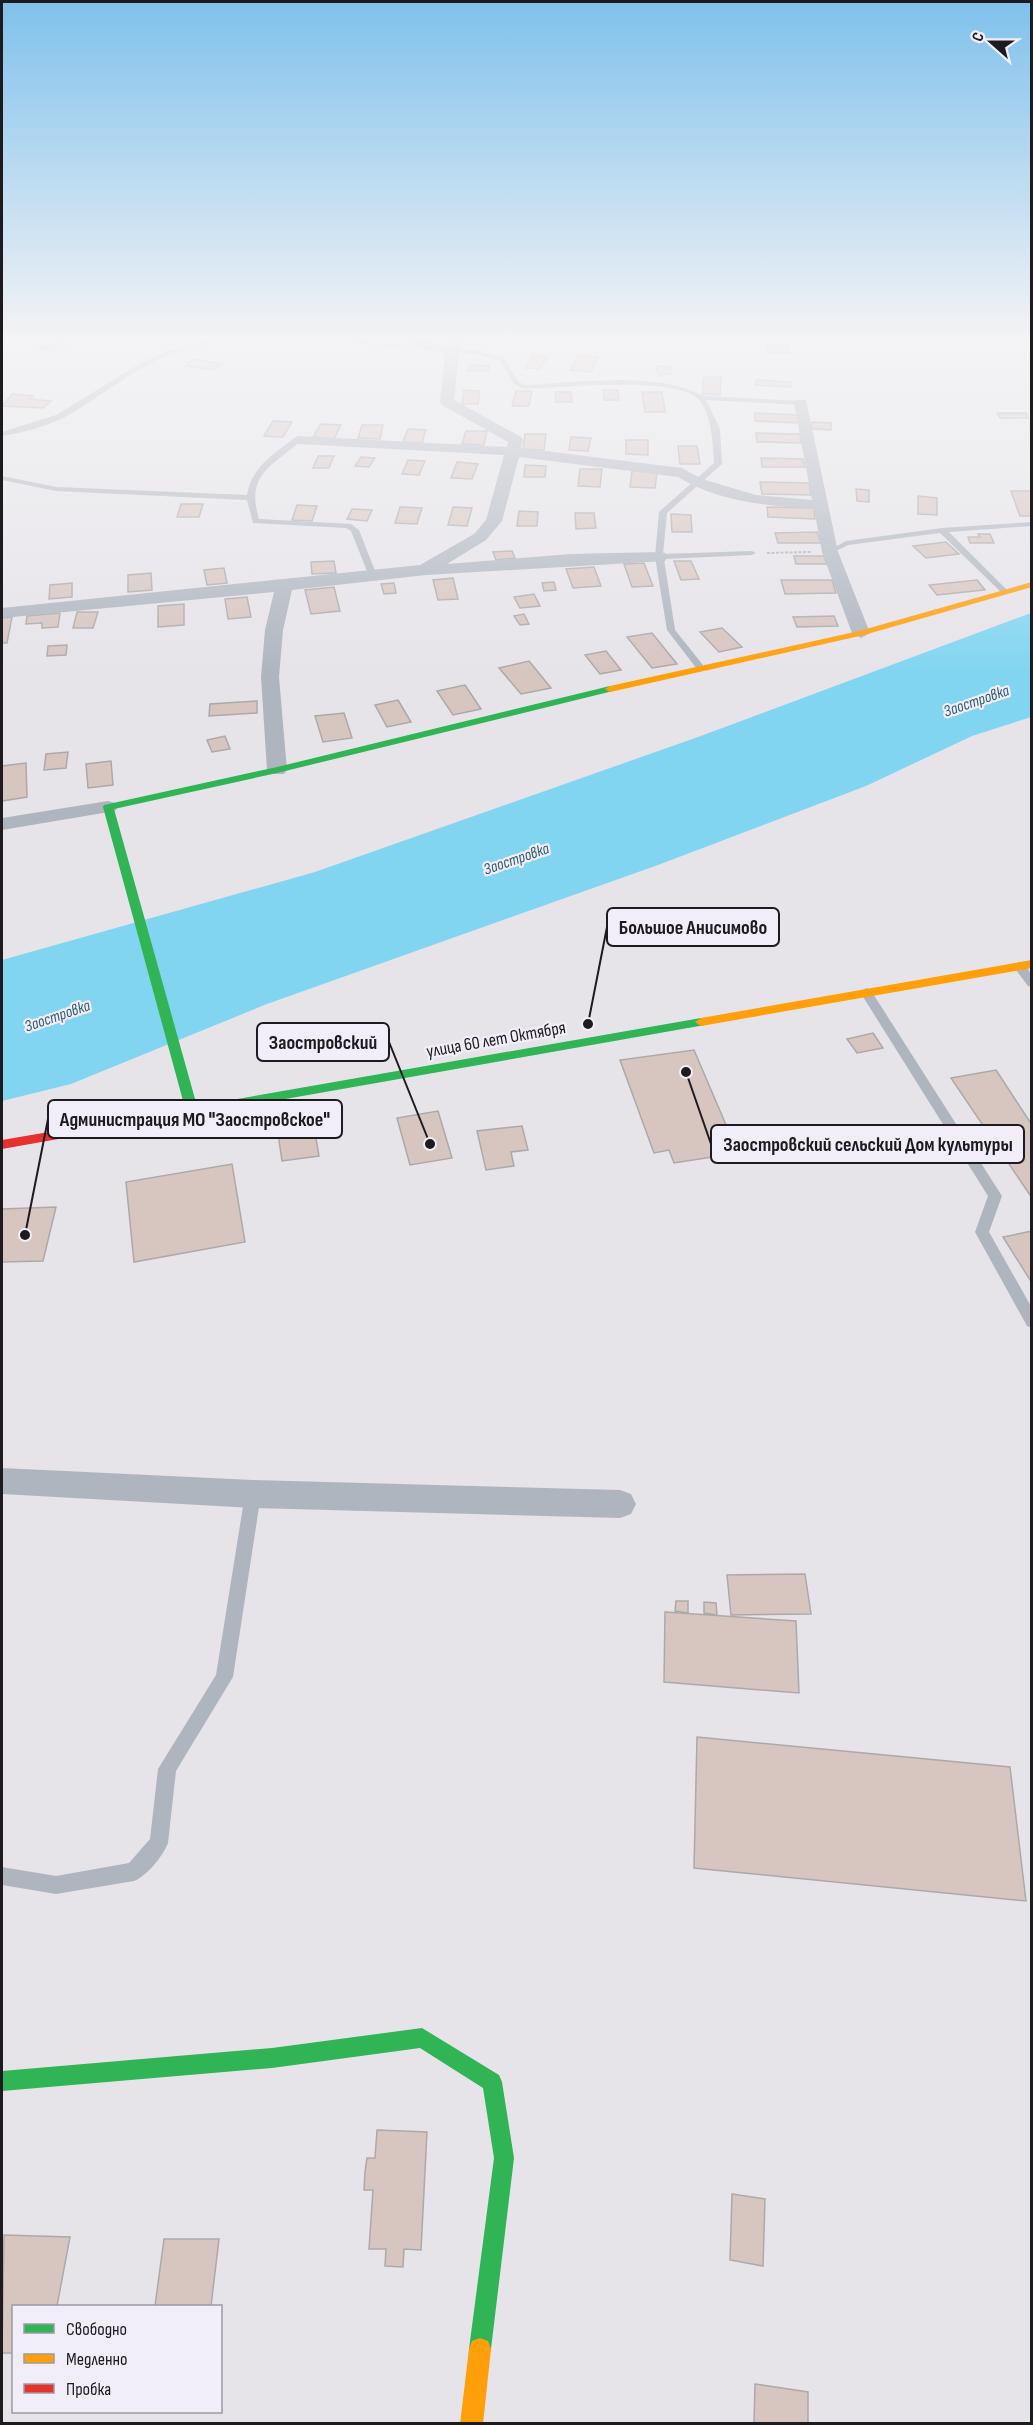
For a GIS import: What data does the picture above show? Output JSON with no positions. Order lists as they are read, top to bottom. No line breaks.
{"streets":{"street":["улица 60 лет Октября"]},"water":["Заостровка"],"places":["Большое Анисимово","Заостровский сельский Дом культуры","Заостровский","Администрация МО \"Заостровское\""],"legend":["Свободно","Медленно","Пробка"],"north":"left"}
